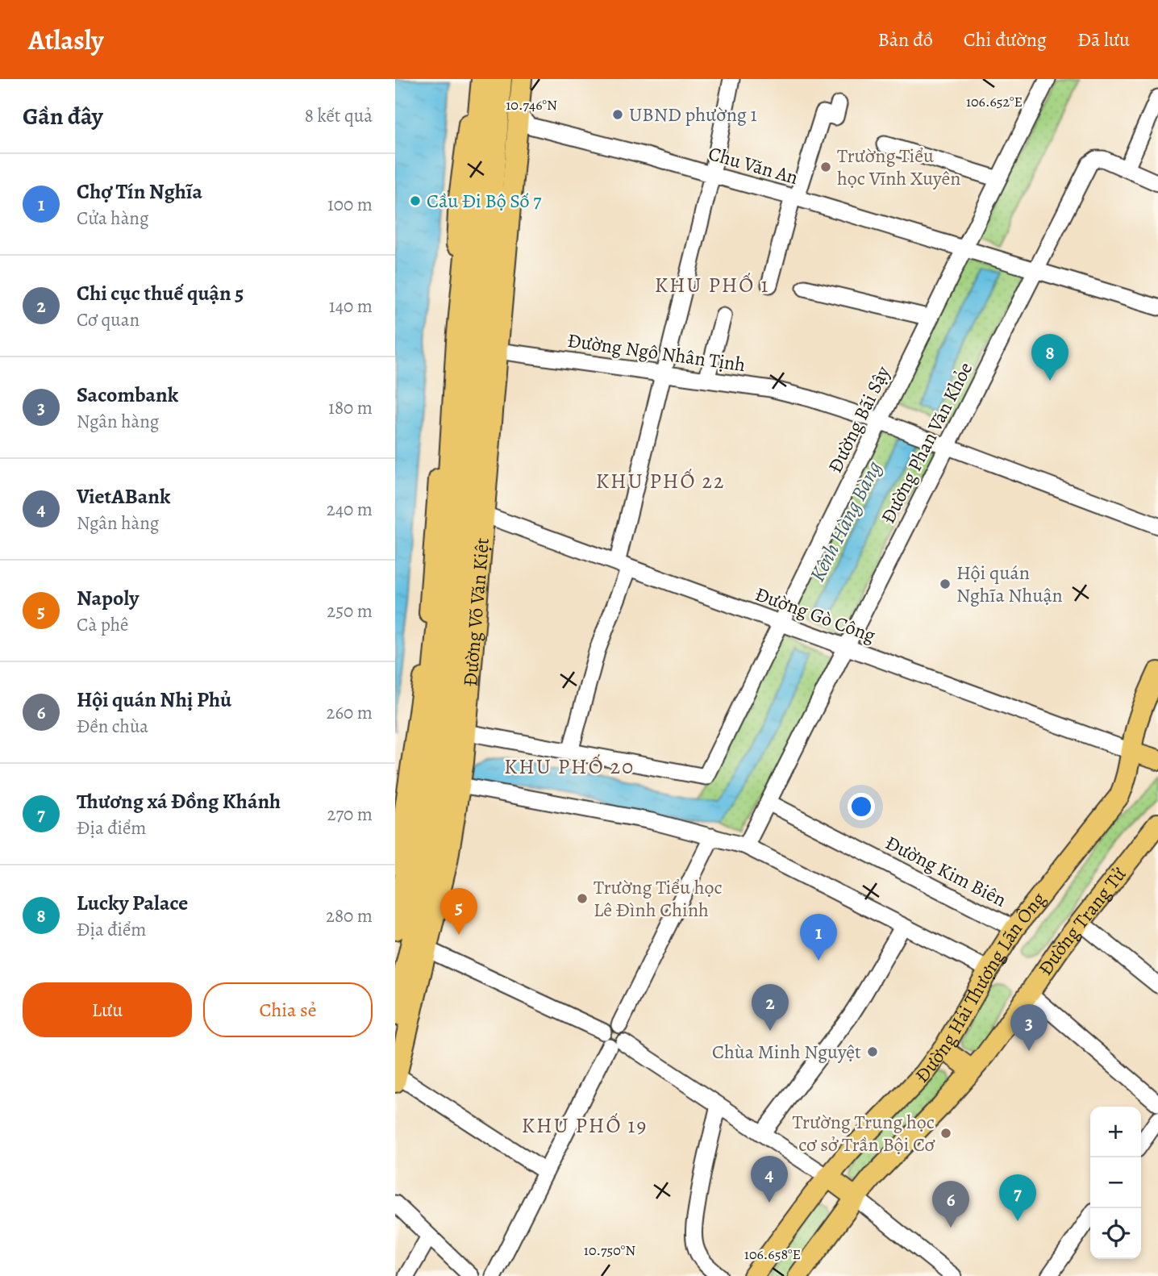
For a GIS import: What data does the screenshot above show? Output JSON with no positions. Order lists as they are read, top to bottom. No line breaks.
{"streets":{"highway":["Đường Võ Văn Kiệt"],"main road":["Đường Trang Tử","Đường Hải Thượng Lãn Ông"],"street":["Chu Văn An","Đường Ngô Nhân Tịnh","Đường Bãi Sậy","Đường Phan Văn Khỏe","Đường Gò Công","Đường Kim Biên"]},"crossings":[["Chu Văn An","Đường Bãi Sậy"],["Chu Văn An","Đường Phan Văn Khỏe"],["Chu Văn An","Đường Võ Văn Kiệt"],["Đường Ngô Nhân Tịnh","Đường Bãi Sậy"],["Đường Ngô Nhân Tịnh","Đường Phan Văn Khỏe"],["Đường Ngô Nhân Tịnh","Đường Võ Văn Kiệt"],["Đường Bãi Sậy","Đường Gò Công"],["Đường Phan Văn Khỏe","Đường Gò Công"],["Đường Phan Văn Khỏe","Đường Kim Biên"],["Đường Võ Văn Kiệt","Đường Gò Công"],["Đường Gò Công","Đường Hải Thượng Lãn Ông"],["Đường Kim Biên","Đường Hải Thượng Lãn Ông"],["Đường Trang Tử","Đường Hải Thượng Lãn Ông"]],"districts":["KHU PHỐ 1","KHU PHỐ 22","KHU PHỐ 20","KHU PHỐ 19"],"water":["Kênh Hàng Bàng"],"places":["UBND phường 1","Trường Tiểu học Vĩnh Xuyên","Cầu Đi Bộ Số 7","Hội quán Nghĩa Nhuận","Trường Tiểu học Lê Đình Chinh","Chùa Minh Nguyệt","Trường Trung học cơ sở Trần Bội Cơ"],"page":{"header":"Atlasly","nav":["Bản đồ","Chỉ đường","Đã lưu"],"heading":["Gần đây","8 kết quả"],"list":[{"mark":"1","name":"Chợ Tín Nghĩa","note":"Cửa hàng","value":"100 m"},{"mark":"2","name":"Chi cục thuế quận 5","note":"Cơ quan","value":"140 m"},{"mark":"3","name":"Sacombank","note":"Ngân hàng","value":"180 m"},{"mark":"4","name":"VietABank","note":"Ngân hàng","value":"240 m"},{"mark":"5","name":"Napoly","note":"Cà phê","value":"250 m"},{"mark":"6","name":"Hội quán Nhị Phủ","note":"Đền chùa","value":"260 m"},{"mark":"7","name":"Thương xá Đồng Khánh","note":"Địa điểm","value":"270 m"},{"mark":"8","name":"Lucky Palace","note":"Địa điểm","value":"280 m"}],"pins":["8","5","1","2","3","4","7","6"],"buttons":["Lưu","Chia sẻ"],"map_buttons":["+","−"]},"coordinates":["106.652°E","10.746°N","10.750°N","106.658°E"]}
